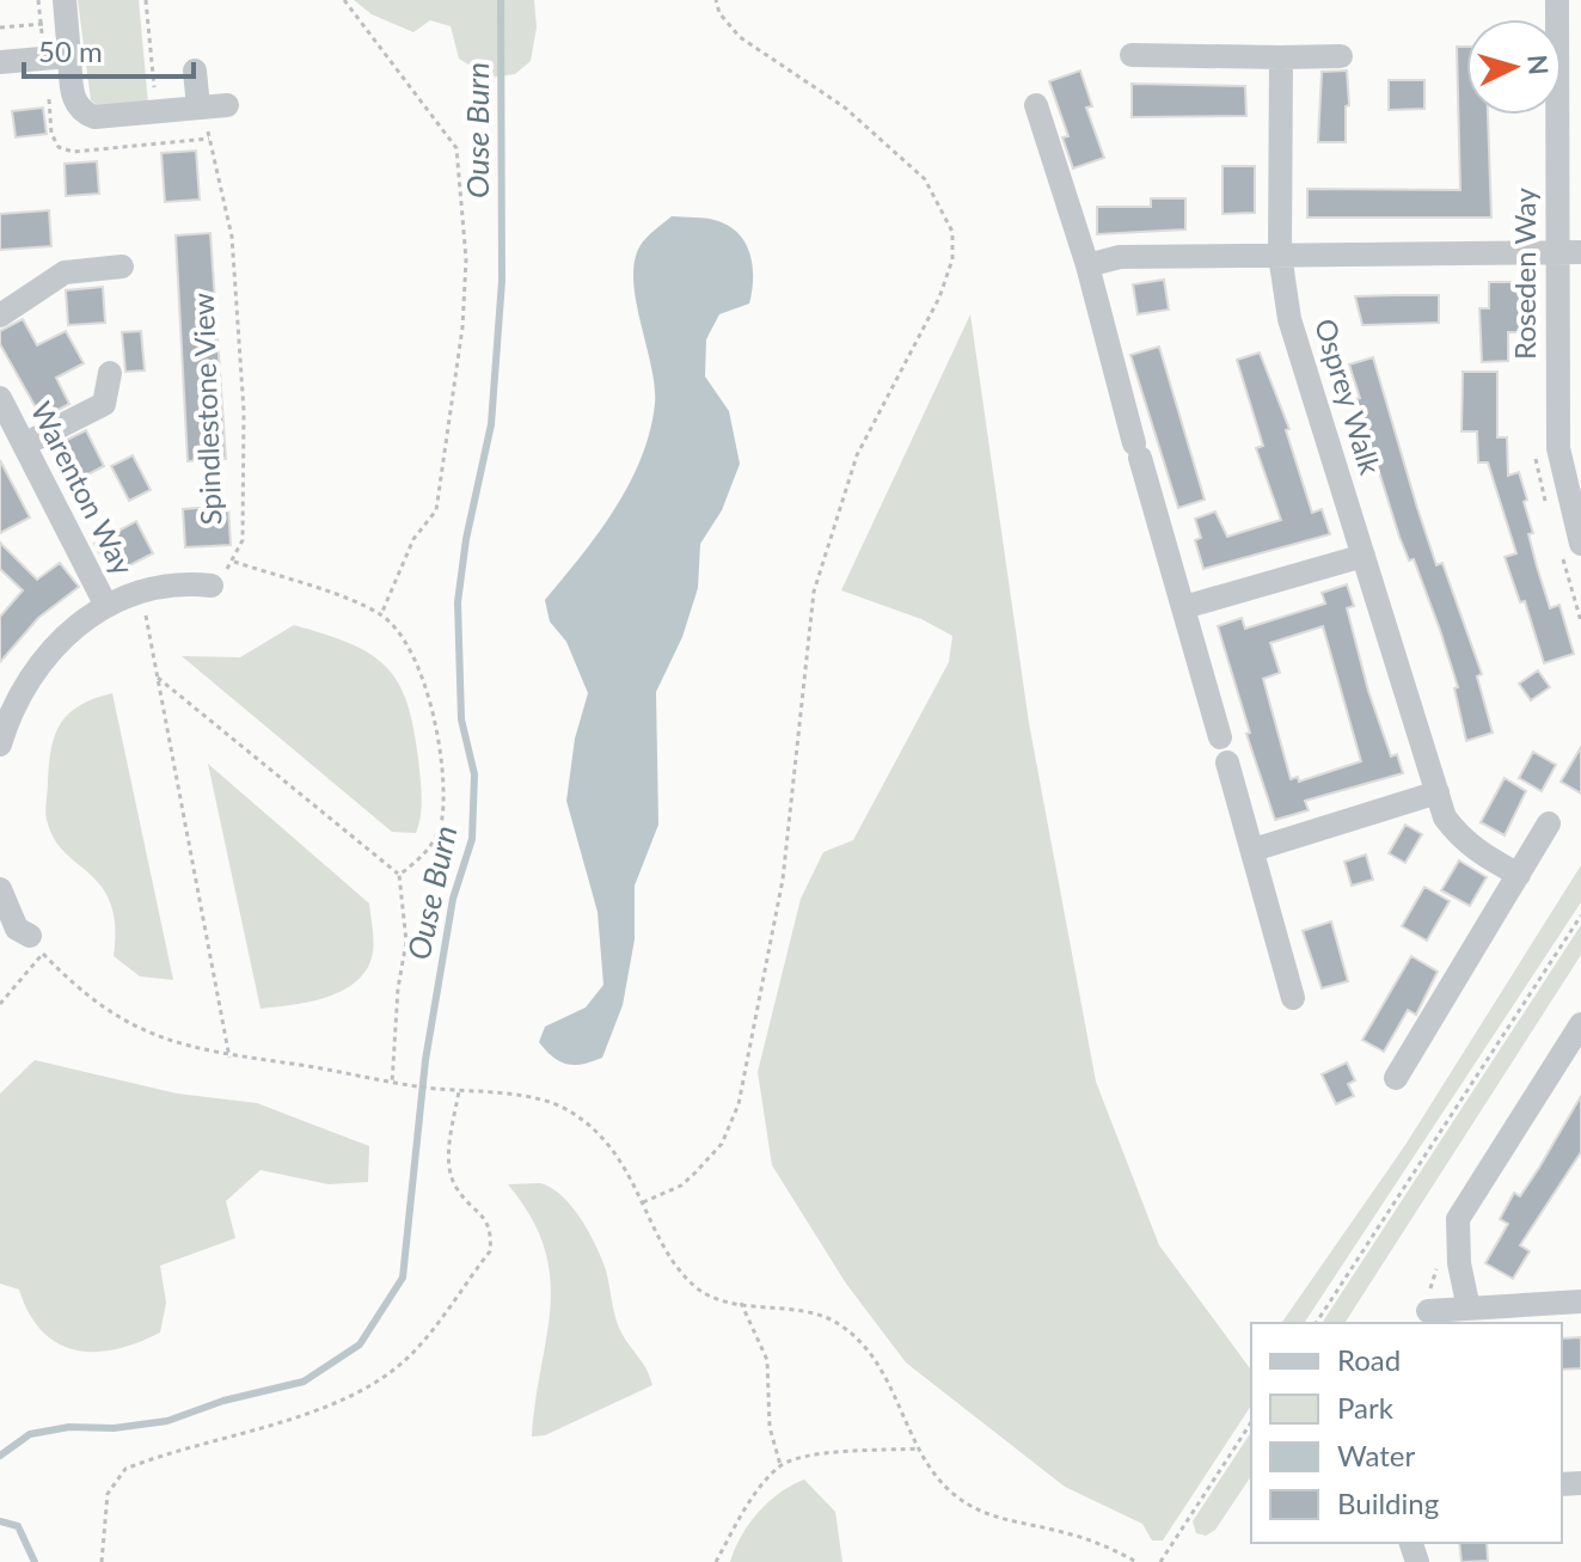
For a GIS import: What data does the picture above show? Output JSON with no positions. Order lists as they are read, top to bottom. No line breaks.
{"streets":{"street":["Roseden Way","Osprey Walk","Warenton Way"],"path":["Spindlestone View"]},"water":["Ouse Burn"],"legend":["Road","Park","Water","Building"],"scale_bar":"50 m","north":"right"}
